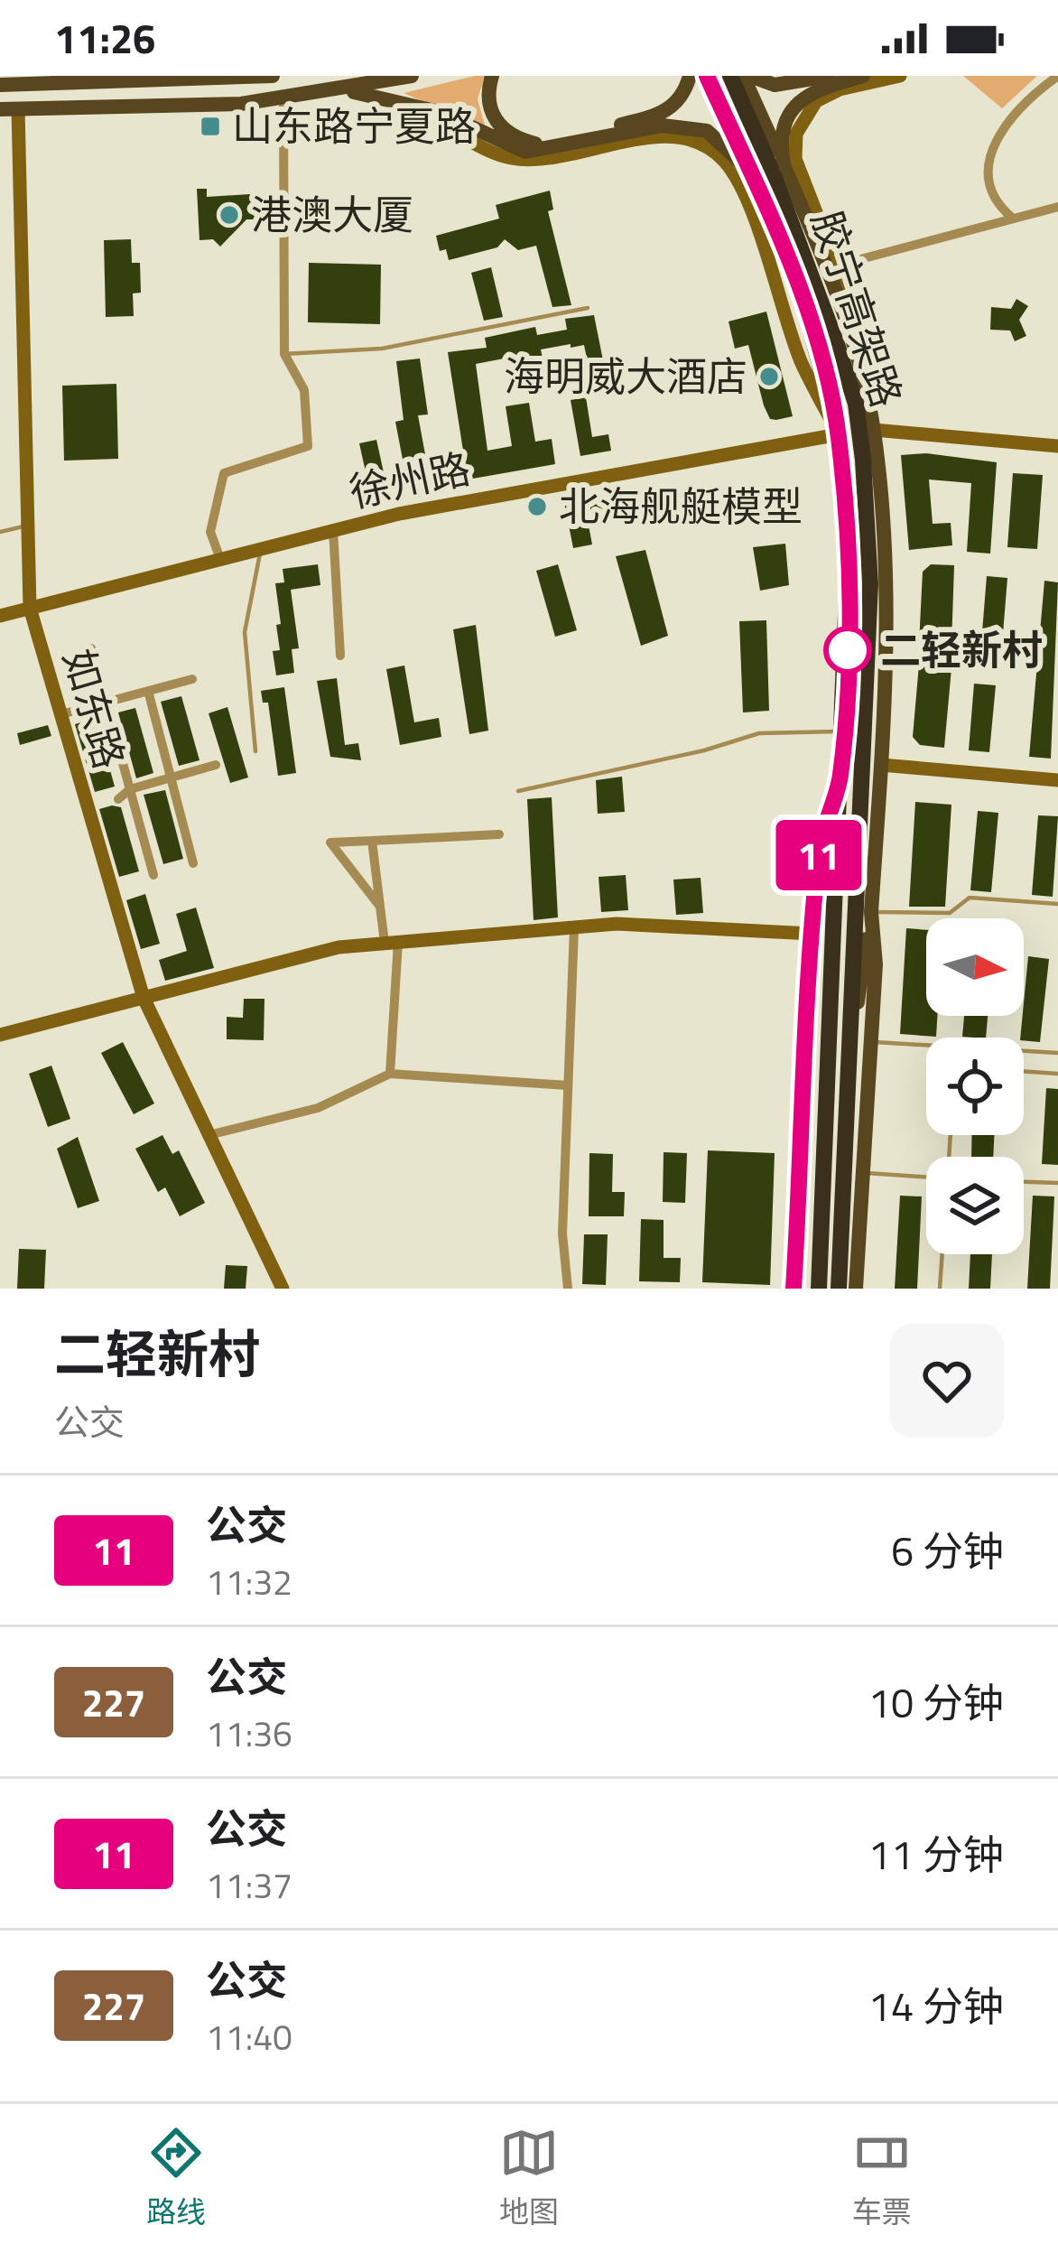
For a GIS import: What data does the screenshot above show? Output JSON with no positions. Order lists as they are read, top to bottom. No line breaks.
{"streets":{"highway":["胶宁高架路"],"street":["徐州路","如东路"]},"crossings":[["胶宁高架路","徐州路"],["徐州路","如东路"]],"places":{"transit":["山东路宁夏路"],"other":["港澳大厦","海明威大酒店","北海舰艇模型","二轻新村"]},"lines":["bus line 11"],"north":"right","page":{"status":"11:26","on_map":"11","heading":["二轻新村","公交"],"list":[{"mark":"11","name":"公交","note":"11:32","value":"6 分钟"},{"mark":"227","name":"公交","note":"11:36","value":"10 分钟"},{"mark":"11","name":"公交","note":"11:37","value":"11 分钟"},{"mark":"227","name":"公交","note":"11:40","value":"14 分钟"}],"tabs":["路线","地图","车票"]}}
